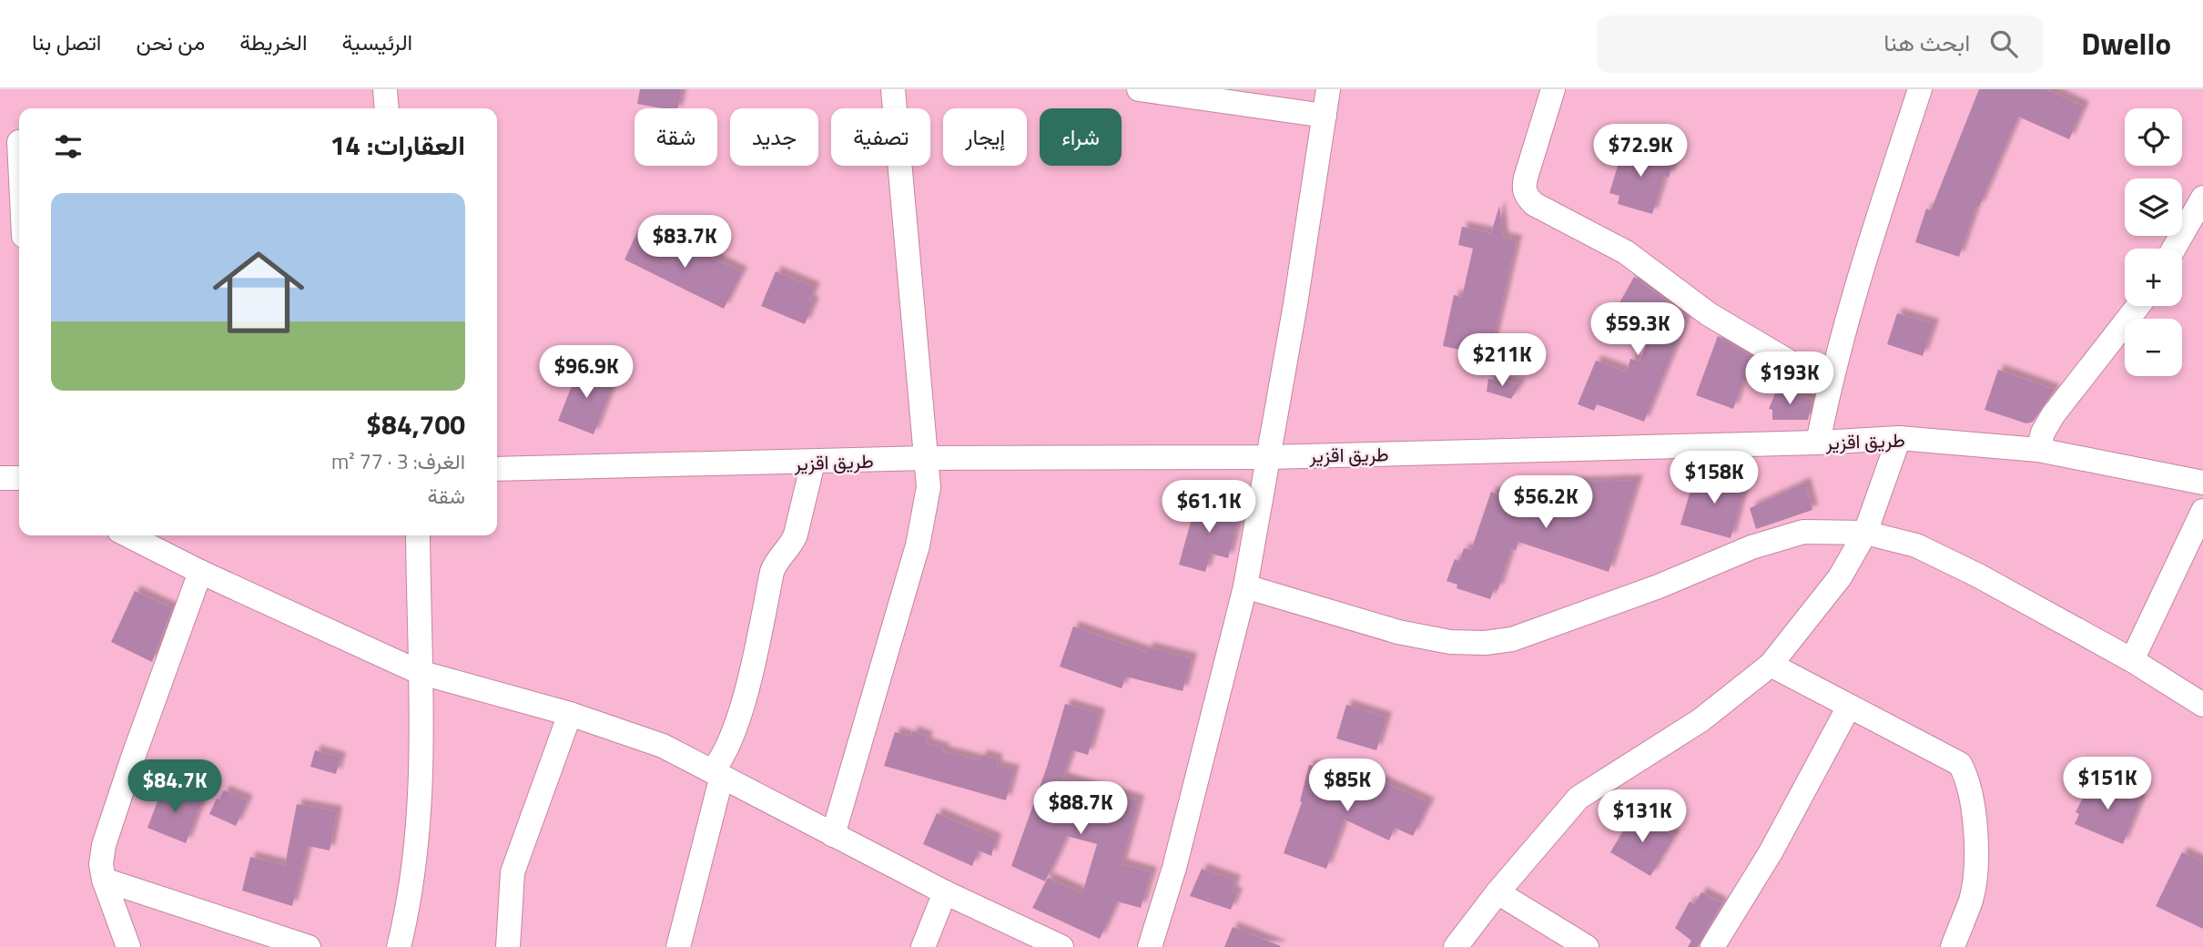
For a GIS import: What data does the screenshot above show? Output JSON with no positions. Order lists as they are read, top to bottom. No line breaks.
{"streets":{"street":["طريق اقزير"]},"page":{"header":"Dwello","search":"ابحث هنا","nav":["الرئيسية","الخريطة","من نحن","اتصل بنا"],"map_buttons":["+","−"],"chip":["شراء","إيجار","تصفية","جديد","شقة"],"heading":"العقارات: 14","price":["$72.9K","$83.7K","$59.3K","$211K","$96.9K","$193K","$158K","$56.2K","$61.1K","$151K","$85K","$84.7K","$88.7K","$131K"],"list":[{"name":"$84,700","note":"الغرف: 3 · 77 m² · شقة"}]}}
